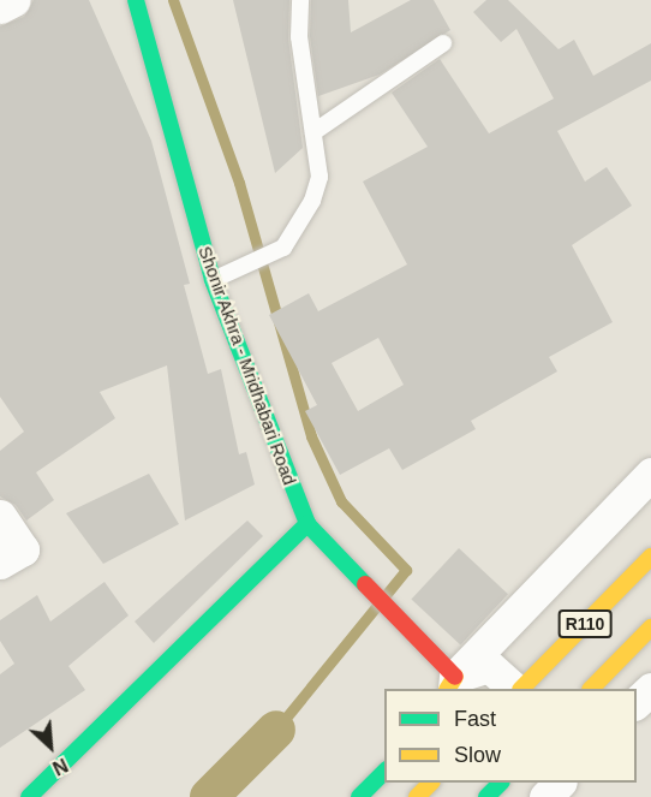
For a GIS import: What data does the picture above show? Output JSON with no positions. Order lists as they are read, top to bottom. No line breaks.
{"streets":{"main road":["Shonir Akhra - Mridhabari Road","R110"]},"legend":["Fast","Slow"],"north":"bottom right"}
